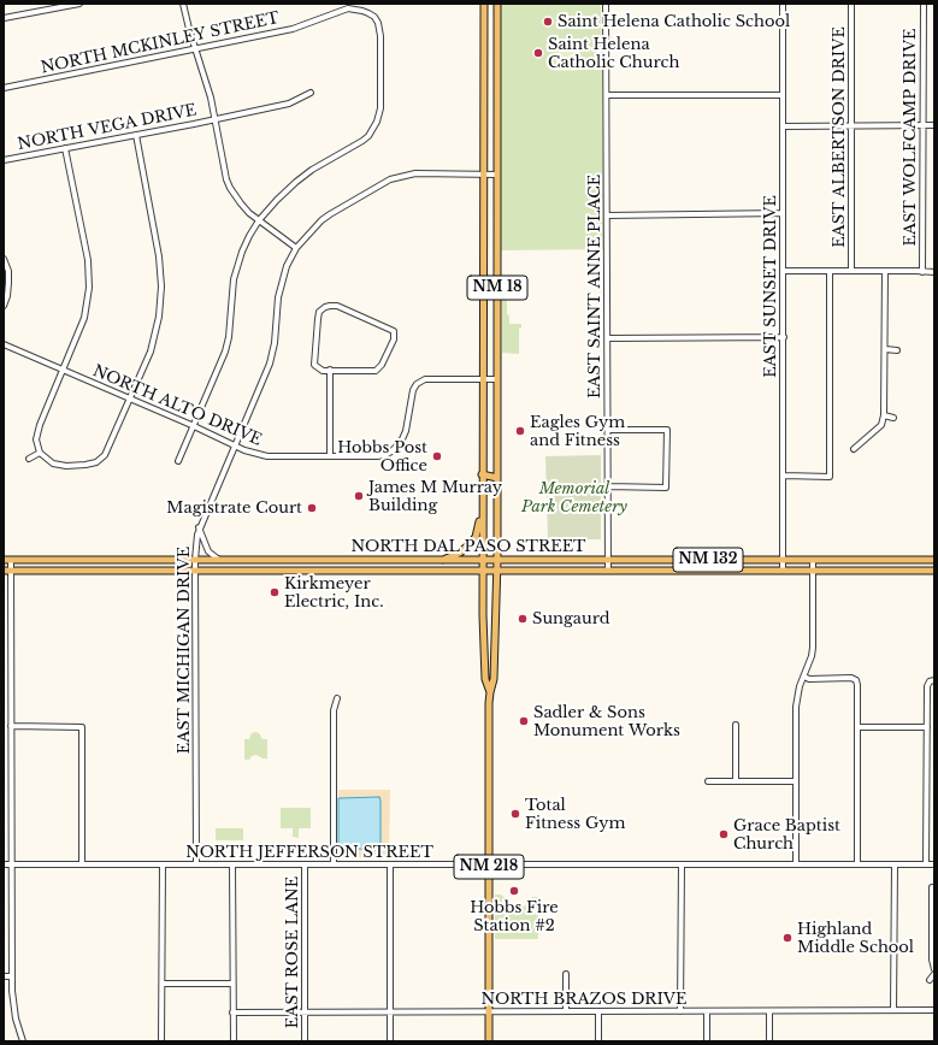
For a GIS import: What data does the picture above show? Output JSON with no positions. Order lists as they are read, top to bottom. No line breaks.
{"streets":{"main road":["NM 18","NORTH DAL PASO STREET","NM 132","NM 218"],"street":["NORTH MCKINLEY STREET","NORTH VEGA DRIVE","EAST ALBERTSON DRIVE","EAST WOLFCAMP DRIVE","EAST SAINT ANNE PLACE","EAST SUNSET DRIVE","NORTH ALTO DRIVE","EAST MICHIGAN DRIVE","NORTH JEFFERSON STREET","EAST ROSE LANE","NORTH BRAZOS DRIVE"]},"crossings":[["EAST SAINT ANNE PLACE","NORTH DAL PASO STREET"],["EAST SUNSET DRIVE","NORTH DAL PASO STREET"],["NM 18","NORTH ALTO DRIVE"],["NM 18","NORTH DAL PASO STREET"],["NM 18","EAST MICHIGAN DRIVE"],["NM 18","NM 218"],["NORTH ALTO DRIVE","EAST MICHIGAN DRIVE"],["NORTH DAL PASO STREET","EAST MICHIGAN DRIVE"],["NORTH DAL PASO STREET","NM 218"],["EAST MICHIGAN DRIVE","NORTH JEFFERSON STREET"],["NORTH JEFFERSON STREET","NM 218"],["NORTH JEFFERSON STREET","EAST ROSE LANE"],["NM 218","NORTH BRAZOS DRIVE"],["EAST ROSE LANE","NORTH BRAZOS DRIVE"]],"parks":["Memorial Park Cemetery"],"places":["Saint Helena Catholic School","Saint Helena Catholic Church","Eagles Gym and Fitness","Hobbs Post Office","James M Murray Building","Magistrate Court","Kirkmeyer Electric, Inc.","Sungaurd","Sadler & Sons Monument Works","Total Fitness Gym","Grace Baptist Church","Hobbs Fire Station #2","Highland Middle School"]}
